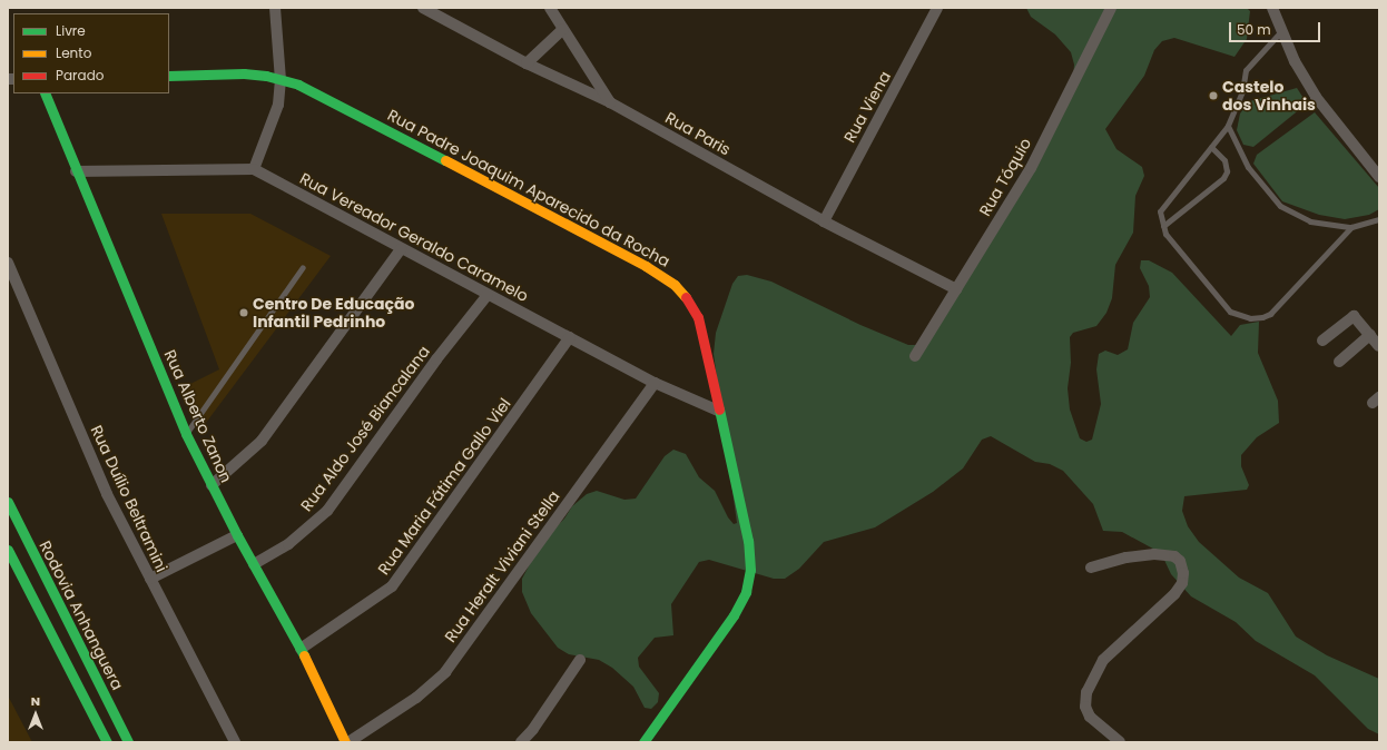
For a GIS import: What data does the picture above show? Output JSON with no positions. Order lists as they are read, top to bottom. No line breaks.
{"streets":{"main road":["Rua Padre Joaquim Aparecido da Rocha","Rua Alberto Zanon","Rodovia Anhanguera"],"street":["Rua Viena","Rua Paris","Rua Tóquio","Rua Vereador Geraldo Caramelo","Rua Aldo José Biancalana","Rua Maria Fátima Gallo Viel","Rua Duílio Beltramini","Rua Heralt Viviani Stella"]},"crossings":[["Rua Viena","Rua Paris"],["Rua Paris","Rua Tóquio"],["Rua Padre Joaquim Aparecido da Rocha","Rua Vereador Geraldo Caramelo"],["Rua Vereador Geraldo Caramelo","Rua Alberto Zanon"],["Rua Vereador Geraldo Caramelo","Rua Aldo José Biancalana"],["Rua Vereador Geraldo Caramelo","Rua Maria Fátima Gallo Viel"],["Rua Vereador Geraldo Caramelo","Rua Heralt Viviani Stella"],["Rua Alberto Zanon","Rua Aldo José Biancalana"],["Rua Alberto Zanon","Rua Maria Fátima Gallo Viel"],["Rua Alberto Zanon","Rua Heralt Viviani Stella"]],"places":["Castelo dos Vinhais","Centro De Educação Infantil Pedrinho"],"legend":["Livre","Lento","Parado"],"scale_bar":"50 m","north":"top"}
